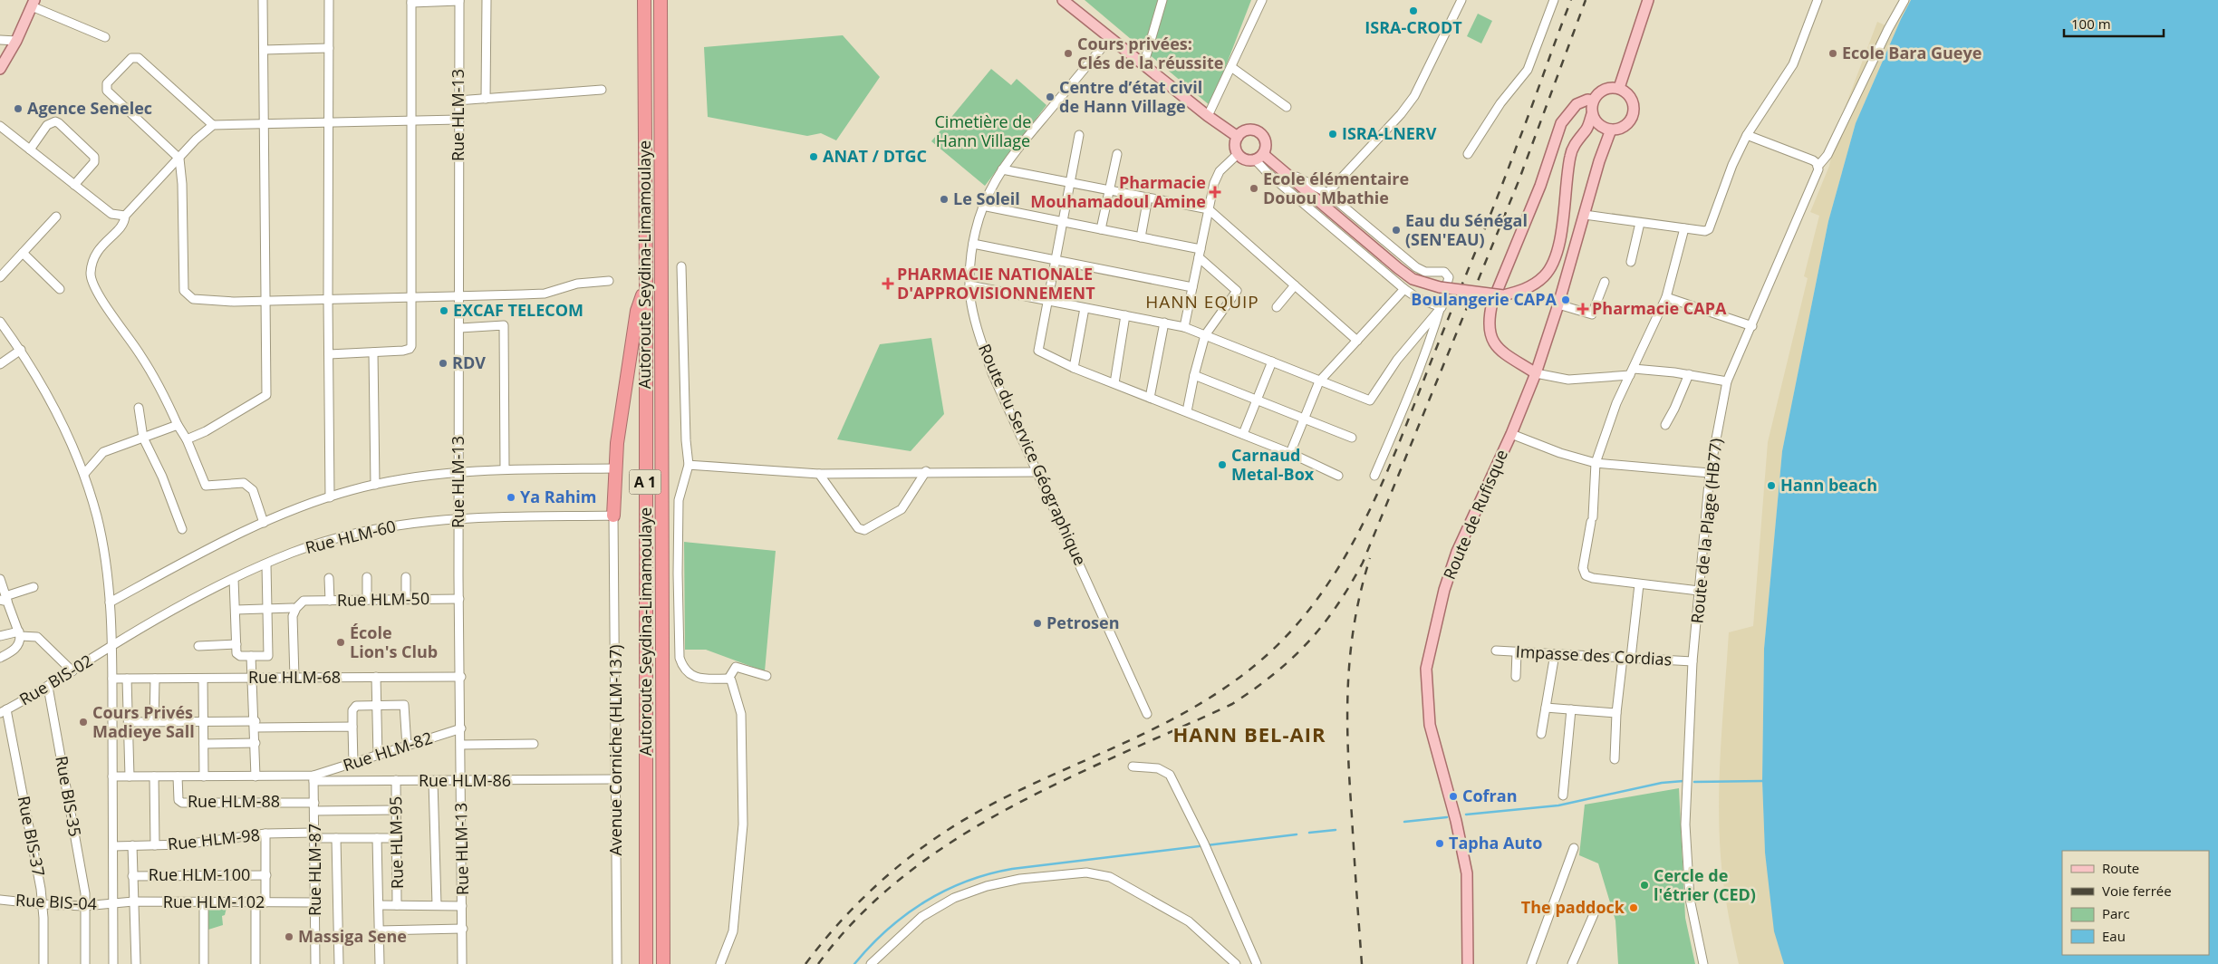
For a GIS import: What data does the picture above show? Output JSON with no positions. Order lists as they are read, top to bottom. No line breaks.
{"streets":{"highway":["Autoroute Seydina-Limamoulaye","A 1"],"main road":["Route de Rufisque"],"street":["Rue HLM-13","Route du Service Géographique","Route de la Plage (HB77)","Rue HLM-60","Rue HLM-50","Impasse des Cordias","Rue HLM-68","Rue BIS-02","Avenue Corniche (HLM-137)","Rue HLM-82","Rue HLM-86","Rue BIS-35","Rue HLM-88","Rue BIS-37","Rue HLM-98","Rue HLM-95","Rue HLM-87","Rue HLM-100","Rue BIS-04","Rue HLM-102"]},"crossings":[["Rue HLM-13","Rue HLM-60"],["Rue HLM-13","Rue HLM-50"],["Rue HLM-13","Rue HLM-68"],["Rue HLM-13","Rue HLM-82"],["Rue HLM-13","Rue HLM-86"],["Route de la Plage (HB77)","Impasse des Cordias"],["Rue HLM-60","Rue BIS-02"],["Rue HLM-60","Avenue Corniche (HLM-137)"],["Rue HLM-50","Rue HLM-68"],["Rue BIS-02","Rue BIS-35"],["Rue BIS-02","Rue BIS-37"],["Avenue Corniche (HLM-137)","Rue HLM-86"],["Rue HLM-82","Rue HLM-86"],["Rue HLM-82","Rue HLM-87"],["Rue HLM-86","Rue HLM-88"],["Rue HLM-86","Rue HLM-95"],["Rue HLM-86","Rue HLM-87"],["Rue BIS-35","Rue BIS-04"],["Rue HLM-88","Rue HLM-95"],["Rue HLM-88","Rue HLM-87"],["Rue BIS-37","Rue BIS-04"],["Rue HLM-98","Rue HLM-95"],["Rue HLM-98","Rue HLM-87"],["Rue HLM-87","Rue HLM-102"],["Rue BIS-04","Rue HLM-102"]],"districts":["HANN EQUIP","HANN BEL-AIR"],"parks":["Cimetière de Hann Village"],"places":{"other":["ISRA-CRODT","Cours privées: Clés de la réussite","Ecole Bara Gueye","Centre d’état civil de Hann Village","Agence Senelec","ISRA-LNERV","ANAT / DTGC","Ecole élémentaire Douou Mbathie","Le Soleil","Eau du Sénégal (SEN'EAU)","Boulangerie CAPA","EXCAF TELECOM","RDV","Carnaud Metal-Box","Hann beach","Ya Rahim","Petrosen","École Lion's Club","Cours Privés Madieye Sall","Cofran","Tapha Auto","Cercle de l'étrier (CED)","The paddock","Massiga Sene"],"health":["Pharmacie Mouhamadoul Amine","PHARMACIE NATIONALE D'APPROVISIONNEMENT","Pharmacie CAPA"]},"legend":["Route","Voie ferrée","Parc","Eau"],"scale_bar":"100 m"}
